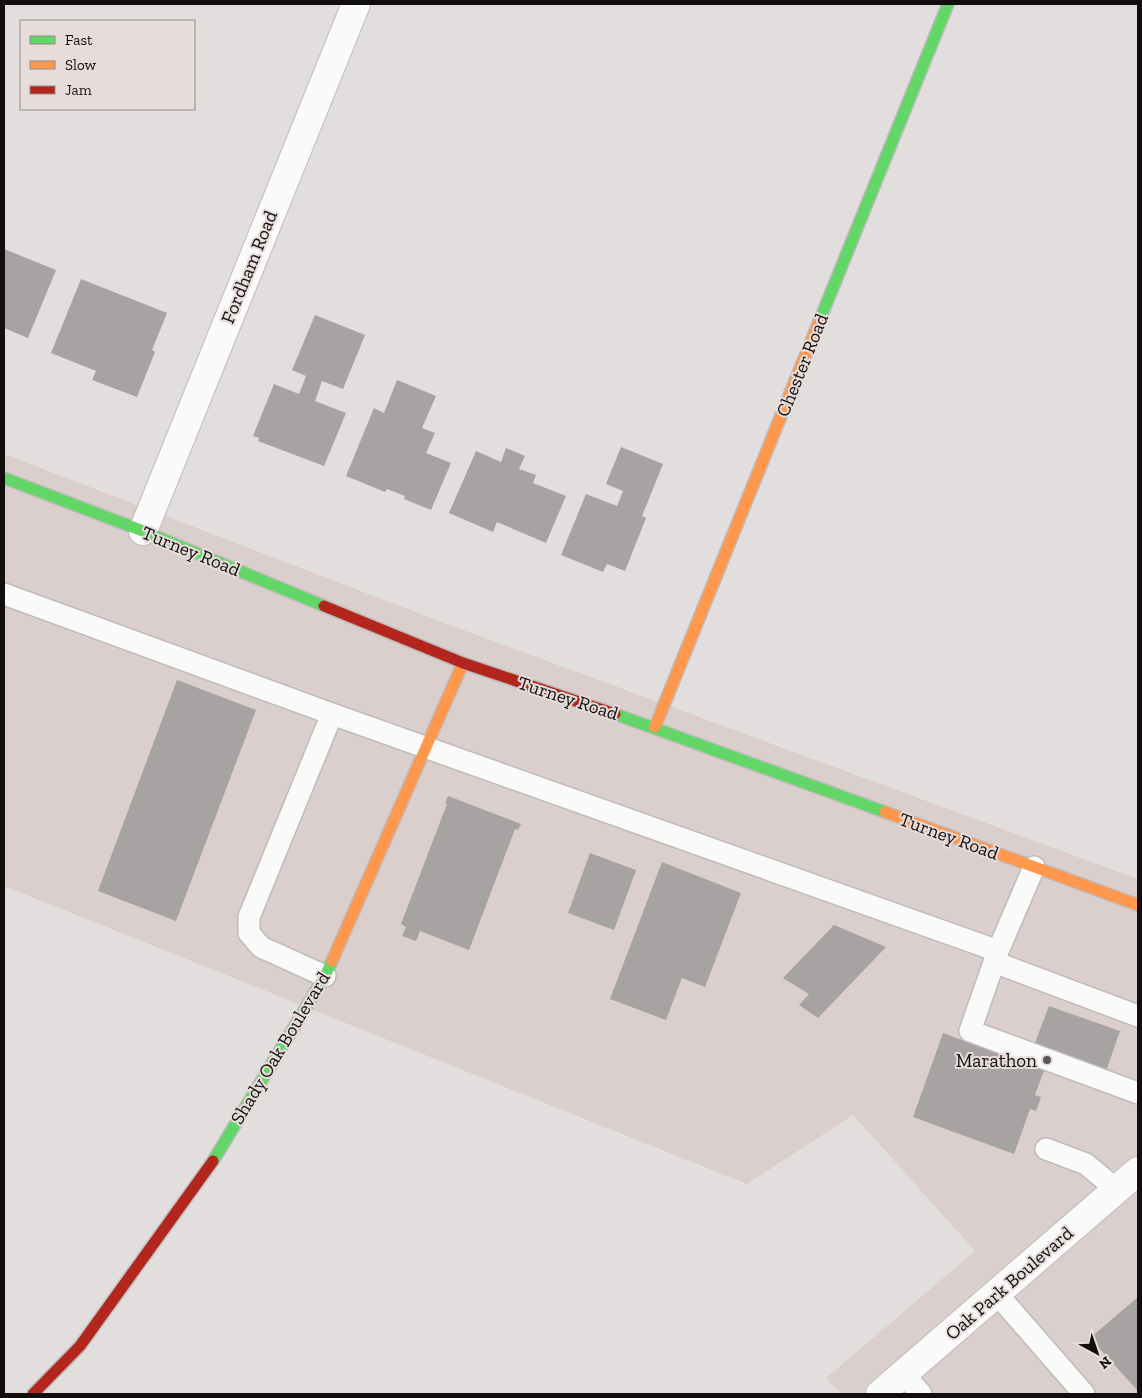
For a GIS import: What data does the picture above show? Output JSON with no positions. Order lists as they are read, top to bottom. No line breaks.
{"streets":{"street":["Fordham Road","Chester Road","Turney Road","Shady Oak Boulevard","Oak Park Boulevard"]},"crossings":[["Fordham Road","Turney Road"],["Chester Road","Turney Road"],["Turney Road","Shady Oak Boulevard"]],"places":["Marathon"],"legend":["Fast","Slow","Jam"],"north":"bottom right"}
